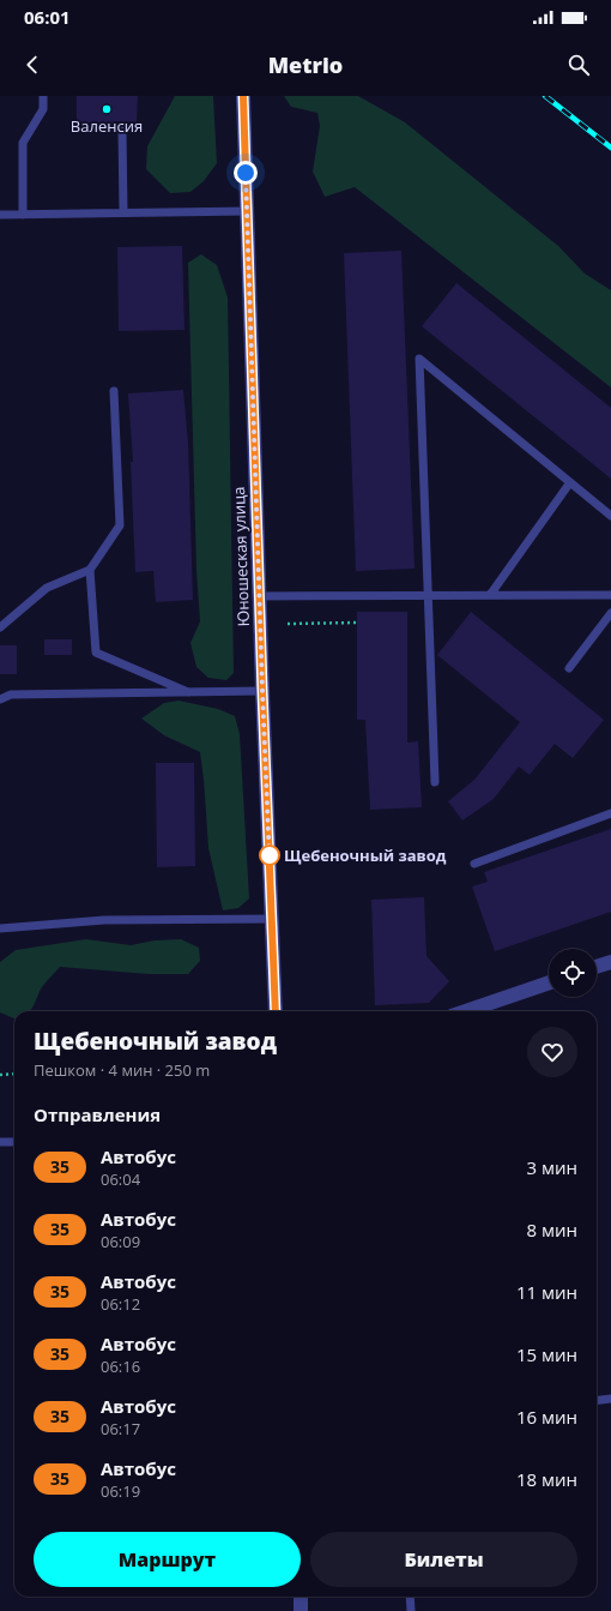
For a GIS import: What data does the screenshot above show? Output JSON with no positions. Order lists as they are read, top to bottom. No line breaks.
{"streets":{"street":["Юношеская улица"]},"places":["Валенсия","Щебеночный завод"],"lines":["bus line 35"],"page":{"status":"06:01","header":"Metrio","heading":[["Щебеночный завод","Пешком · 4 мин · 250 m"],"Отправления"],"list":[{"mark":"35","name":"Автобус","note":"06:04","value":"3 мин"},{"mark":"35","name":"Автобус","note":"06:09","value":"8 мин"},{"mark":"35","name":"Автобус","note":"06:12","value":"11 мин"},{"mark":"35","name":"Автобус","note":"06:16","value":"15 мин"},{"mark":"35","name":"Автобус","note":"06:17","value":"16 мин"},{"mark":"35","name":"Автобус","note":"06:19","value":"18 мин"}],"buttons":["Маршрут","Билеты"]}}
